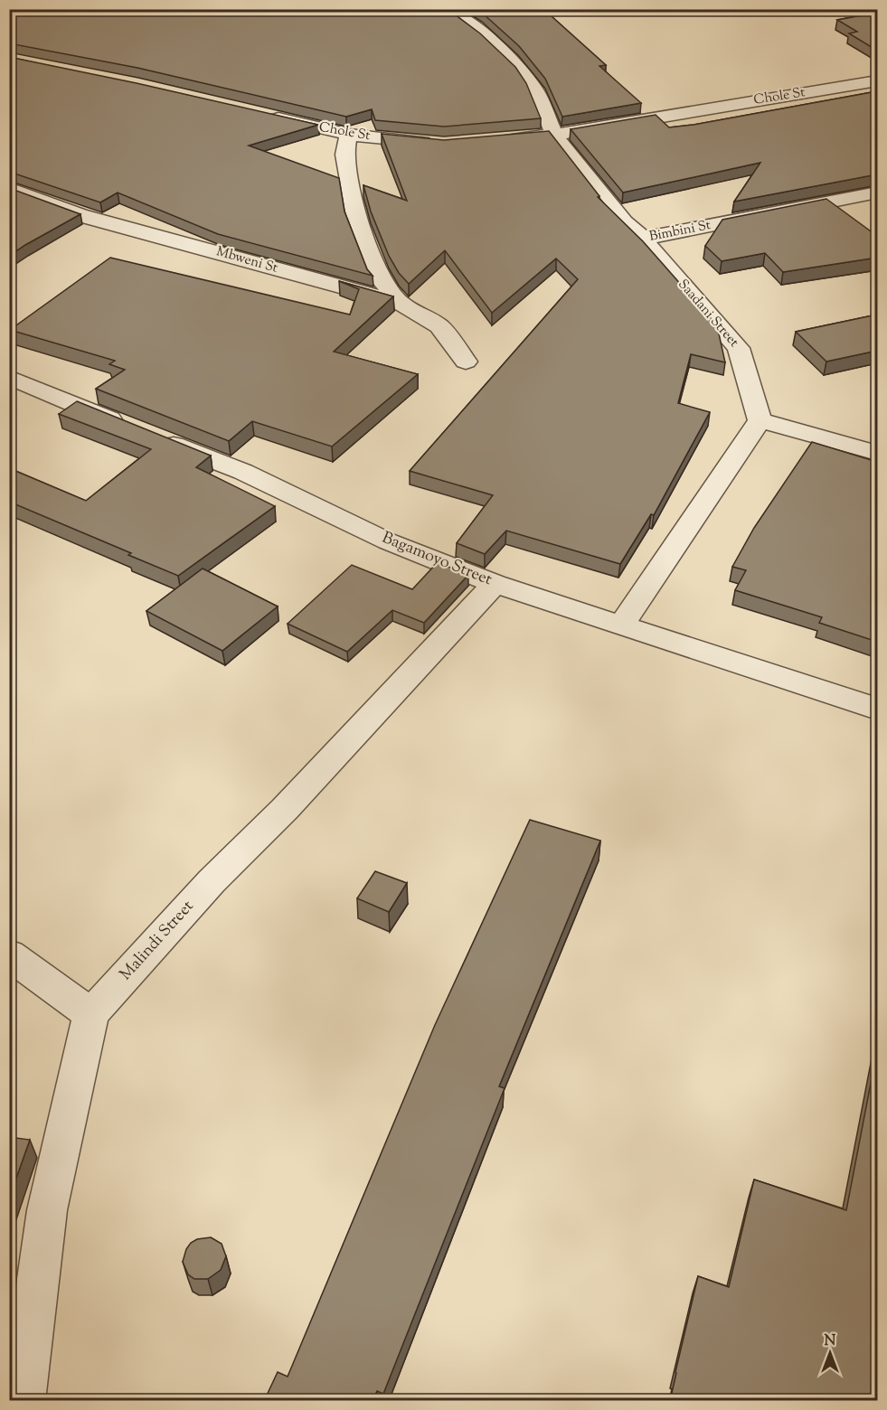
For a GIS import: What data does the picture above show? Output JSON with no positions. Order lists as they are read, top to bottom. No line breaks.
{"streets":{"street":["Chole St","Bimbini St","Mbweni St","Saadani Street","Bagamoyo Street","Malindi Street"]},"crossings":[["Chole St","Saadani Street"],["Bimbini St","Saadani Street"],["Bagamoyo Street","Malindi Street"]],"north":"top"}
